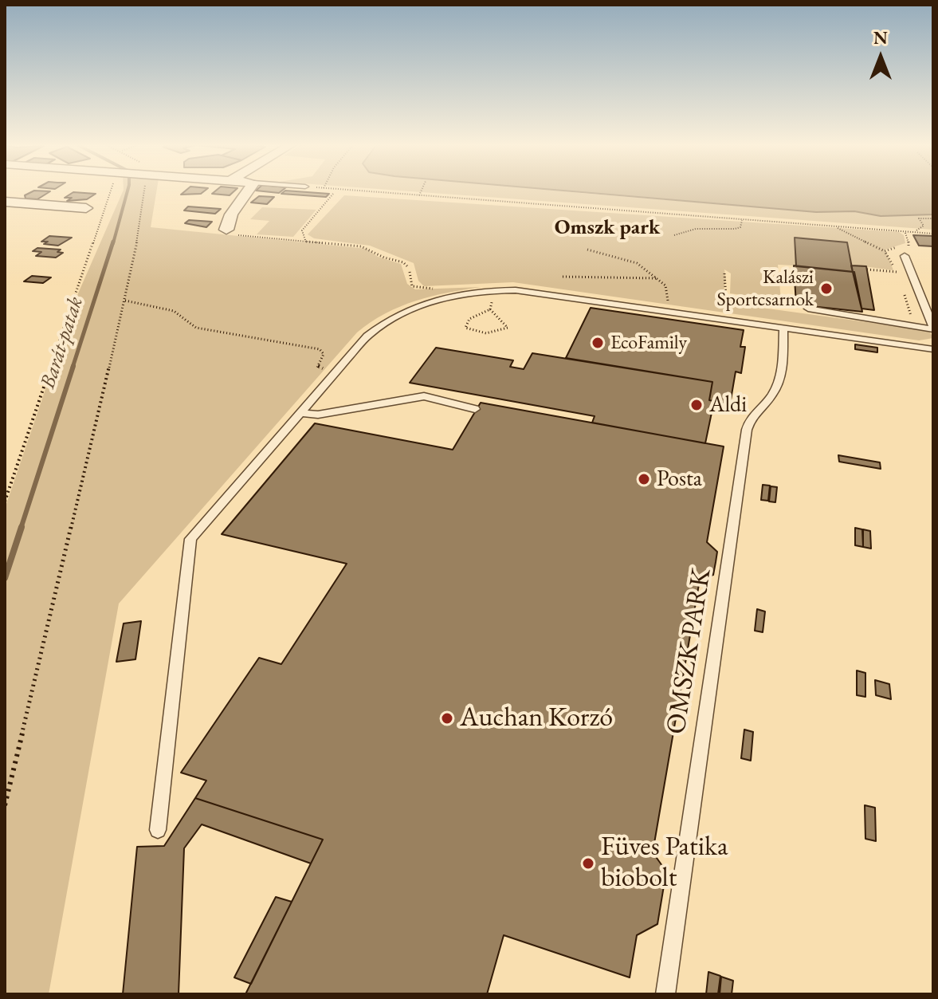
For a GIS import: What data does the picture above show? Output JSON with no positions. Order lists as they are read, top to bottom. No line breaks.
{"streets":{"lane":["OMSZK PARK"]},"districts":["Omszk park"],"water":["Barát-patak"],"places":["Kalászi Sportcsarnok","EcoFamily","Aldi","Posta","Auchan Korzó","Füves Patika biobolt"],"north":"top"}
